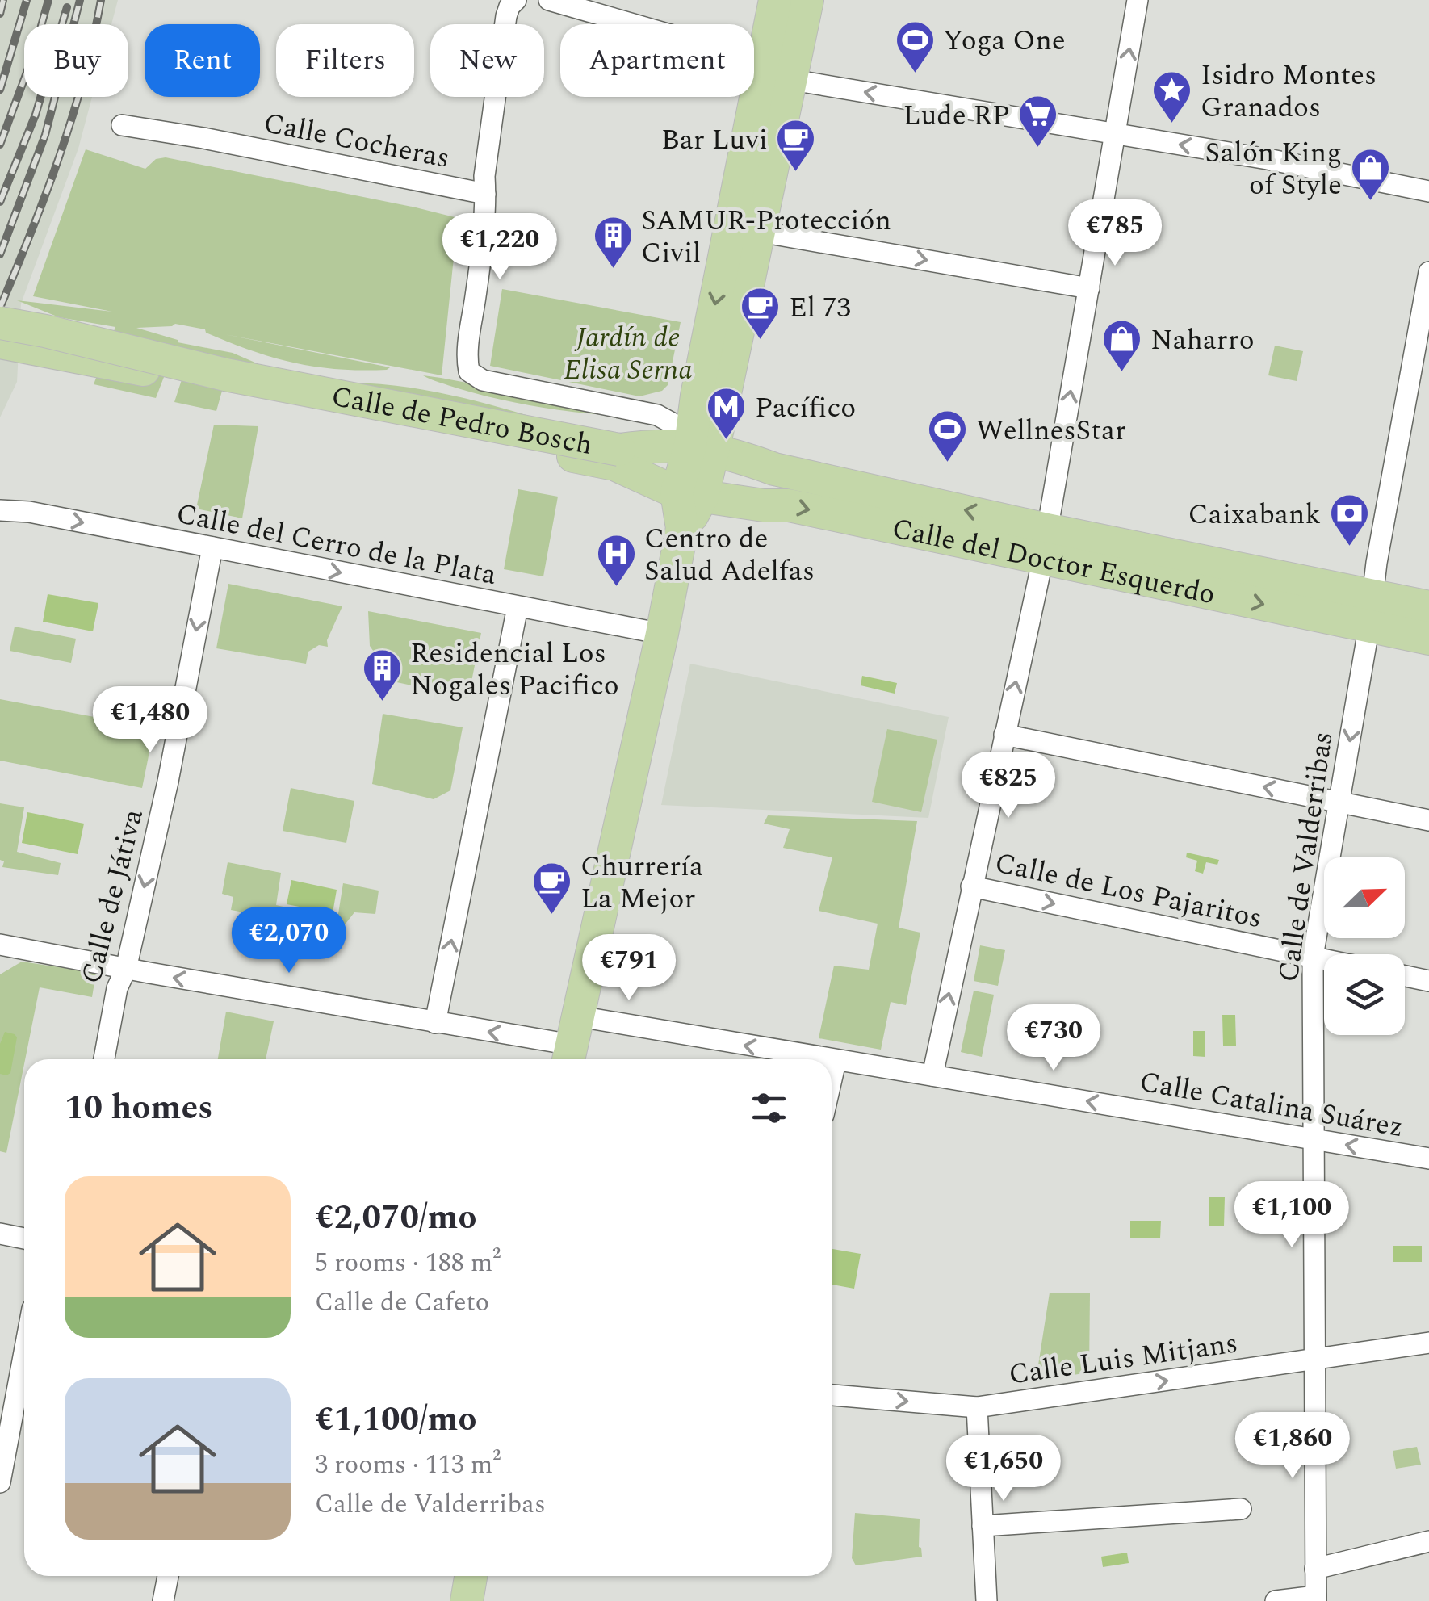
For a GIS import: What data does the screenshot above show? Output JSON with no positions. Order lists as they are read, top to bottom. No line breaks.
{"streets":{"main road":["Calle de Pedro Bosch","Calle del Doctor Esquerdo"],"street":["Calle Cocheras","Calle del Cerro de la Plata","Calle de Valderribas","Calle de Los Pajaritos","Calle de Játiva","Calle Catalina Suárez","Calle Luis Mitjans"]},"crossings":[["Calle Cocheras","Calle de Pedro Bosch"],["Calle de Pedro Bosch","Calle del Doctor Esquerdo"],["Calle del Cerro de la Plata","Calle de Játiva"],["Calle del Doctor Esquerdo","Calle de Valderribas"],["Calle de Valderribas","Calle de Los Pajaritos"],["Calle de Valderribas","Calle Catalina Suárez"],["Calle de Valderribas","Calle Luis Mitjans"],["Calle de Játiva","Calle Catalina Suárez"]],"one_way":["Calle del Cerro de la Plata","Calle de Játiva","Calle Catalina Suárez"],"parks":["Jardín de Elisa Serna"],"places":{"sports":["Yoga One","WellnesStar"],"place":["Isidro Montes Granados"],"supermarket":["Lude RP"],"cafe":["Bar Luvi","El 73","Churrería La Mejor"],"shop":["Salón King of Style","Naharro"],"building":["SAMUR-Protección Civil","Residencial Los Nogales Pacifico"],"metro station":["Pacífico"],"bank":["Caixabank"],"hospital":["Centro de Salud Adelfas"]},"north":"top right","page":{"chip":["Buy","Rent","Filters","New","Apartment"],"price":["€785","€1,220","€1,480","€825","€2,070","€791","€730","€1,100","€1,860","€1,650"],"heading":"10 homes","list":[{"name":"€2,070/mo","note":"5 rooms · 188 m² · Calle de Cafeto"},{"name":"€1,100/mo","note":"3 rooms · 113 m² · Calle de Valderribas"}]}}
